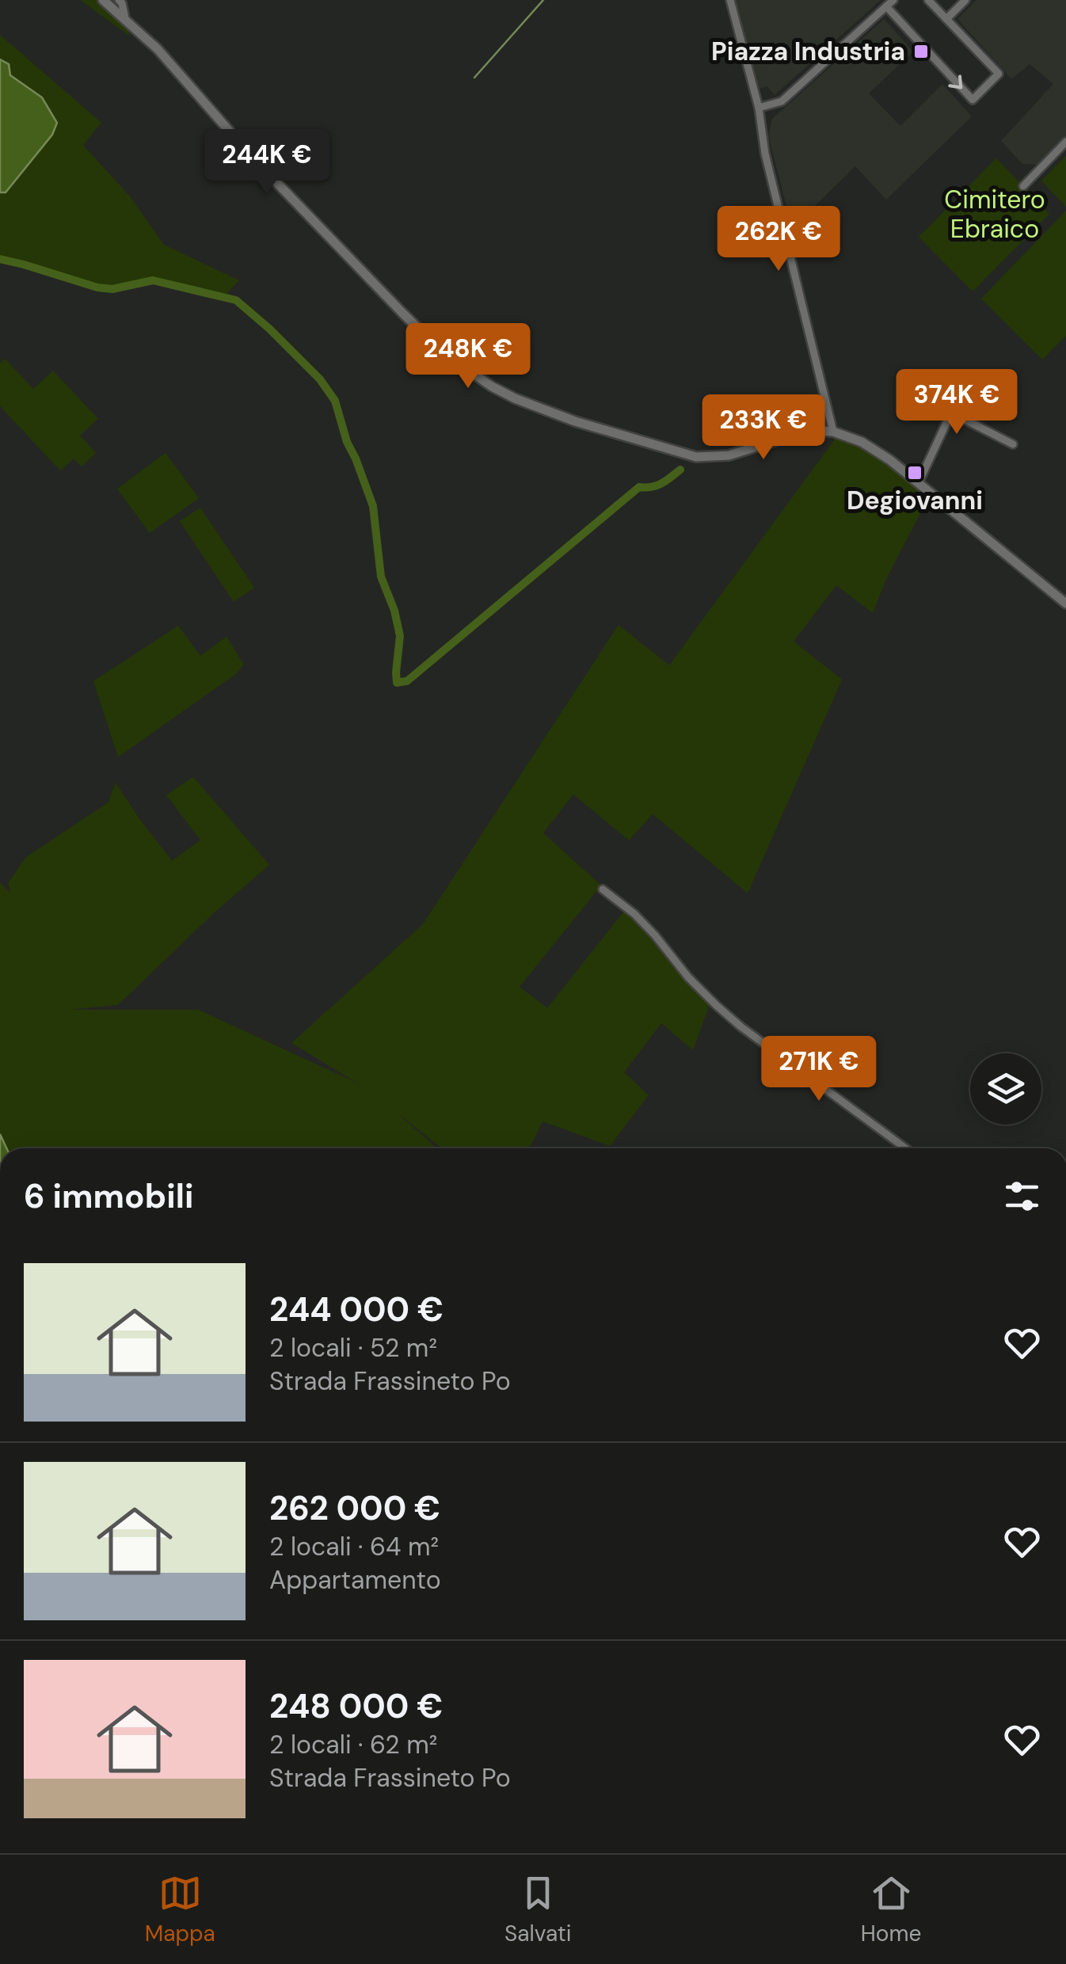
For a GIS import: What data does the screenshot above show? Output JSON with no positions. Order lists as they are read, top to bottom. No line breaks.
{"parks":["Cimitero Ebraico"],"places":{"transit":["Piazza Industria","Degiovanni"]},"page":{"price":["244K €","262K €","248K €","374K €","233K €","271K €"],"heading":"6 immobili","list":[{"name":"244 000 €","note":"2 locali · 52 m² · Strada Frassineto Po"},{"name":"262 000 €","note":"2 locali · 64 m² · Appartamento"},{"name":"248 000 €","note":"2 locali · 62 m² · Strada Frassineto Po"}],"tabs":["Mappa","Salvati","Home"]}}
